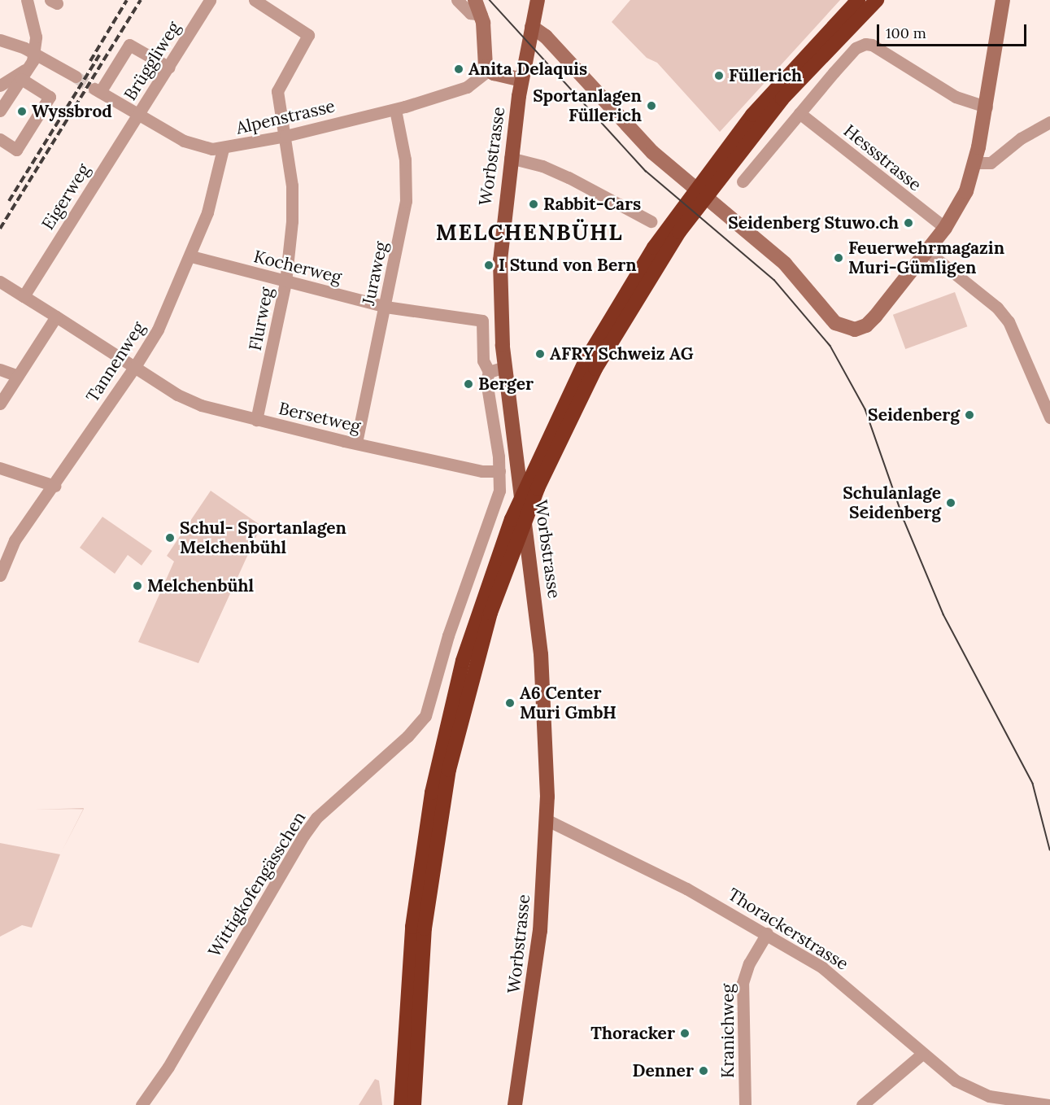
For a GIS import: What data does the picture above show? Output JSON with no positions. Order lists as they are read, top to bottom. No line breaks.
{"streets":{"main road":["Worbstrasse"],"street":["Brüggliweg","Alpenstrasse","Hessstrasse","Eigerweg","Kocherweg","Juraweg","Flurweg","Tannenweg","Bersetweg","Wittigkofengässchen","Thorackerstrasse","Kranichweg"]},"crossings":[["Brüggliweg","Alpenstrasse"],["Brüggliweg","Eigerweg"],["Alpenstrasse","Eigerweg"],["Alpenstrasse","Juraweg"],["Alpenstrasse","Flurweg"],["Alpenstrasse","Tannenweg"],["Worbstrasse","Thorackerstrasse"],["Kocherweg","Juraweg"],["Kocherweg","Flurweg"],["Kocherweg","Tannenweg"],["Juraweg","Bersetweg"],["Flurweg","Bersetweg"],["Tannenweg","Bersetweg"],["Bersetweg","Wittigkofengässchen"],["Thorackerstrasse","Kranichweg"]],"districts":["MELCHENBÜHL"],"places":["Anita Delaquis","Füllerich","Sportanlagen Füllerich","Wyssbrod","Rabbit-Cars","Seidenberg Stuwo.ch","Feuerwehrmagazin Muri-Gümligen","I Stund von Bern","AFRY Schweiz AG","Berger","Seidenberg","Schulanlage Seidenberg","Schul- Sportanlagen Melchenbühl","Melchenbühl","A6 Center Muri GmbH","Thoracker","Denner"],"scale_bar":"100 m"}
